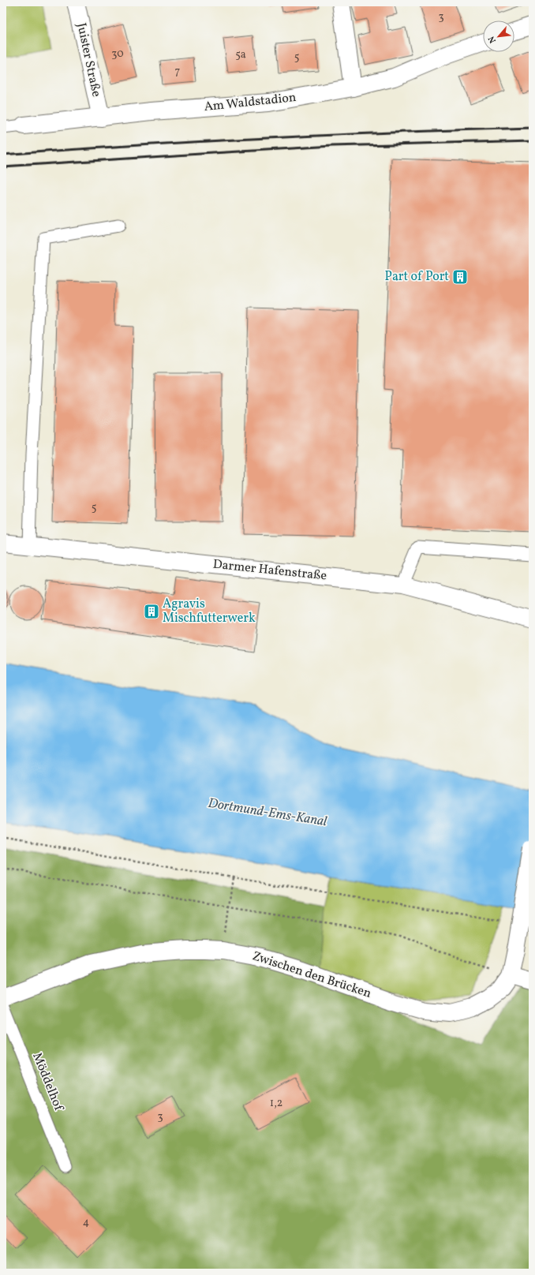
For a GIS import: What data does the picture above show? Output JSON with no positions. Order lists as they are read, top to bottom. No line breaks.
{"streets":{"street":["Juister Straße","Am Waldstadion","Darmer Hafenstraße","Zwischen den Brücken"],"lane":["Möddelhof"]},"crossings":[["Juister Straße","Am Waldstadion"]],"water":["Dortmund-Ems-Kanal"],"places":{"building":["Part of Port","Agravis Mischfutterwerk"]},"house_numbers":["3","30","5a","5","7","5","1,2","3","4"],"north":"bottom left"}
